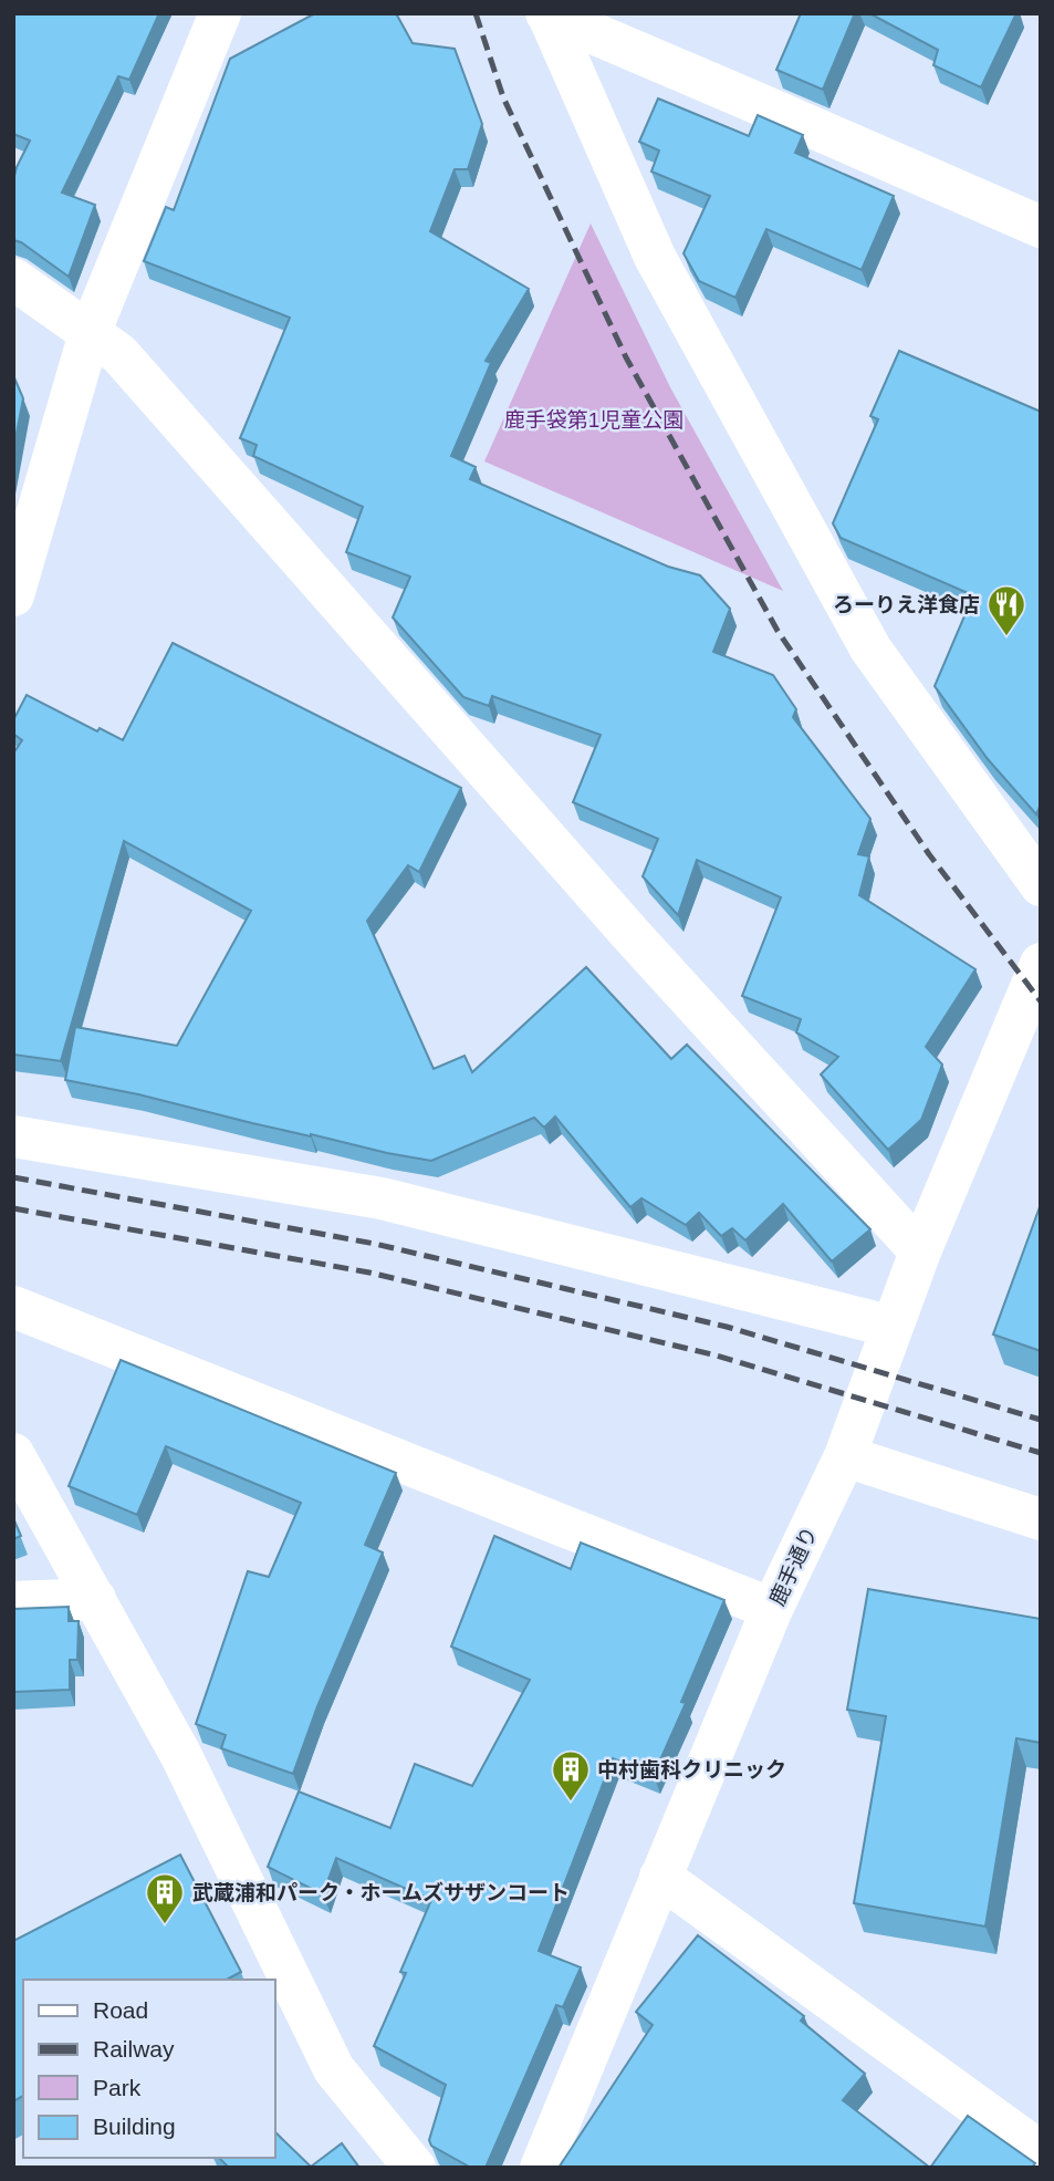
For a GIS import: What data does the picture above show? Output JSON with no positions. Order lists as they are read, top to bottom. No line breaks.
{"streets":{"street":["鹿手通り"]},"parks":["鹿手袋第1児童公園"],"places":{"restaurant":["ろーりえ洋食店"],"building":["中村歯科クリニック","武蔵浦和パーク・ホームズサザンコート"]},"legend":["Road","Railway","Park","Building"]}
